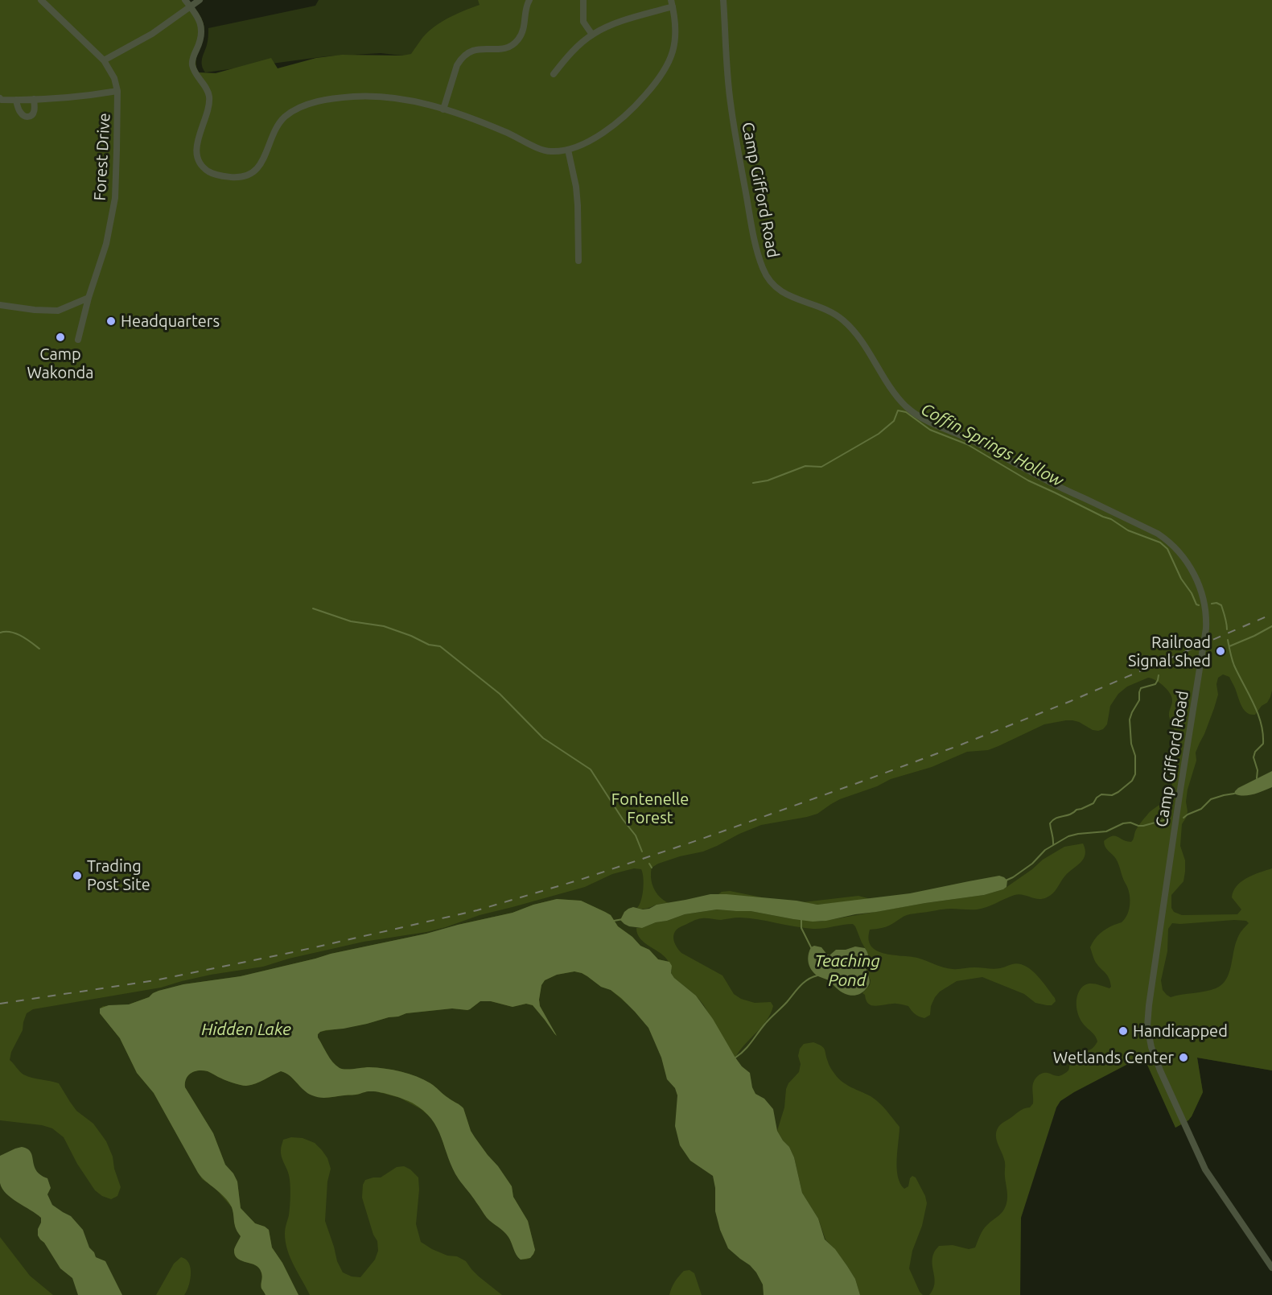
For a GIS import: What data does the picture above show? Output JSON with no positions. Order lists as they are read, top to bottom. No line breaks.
{"streets":{"street":["Forest Drive","Camp Gifford Road"]},"water":["Coffin Springs Hollow","Teaching Pond","Hidden Lake"],"parks":["Fontenelle Forest"],"places":["Headquarters","Camp Wakonda","Railroad Signal Shed","Trading Post Site","Handicapped","Wetlands Center"]}
